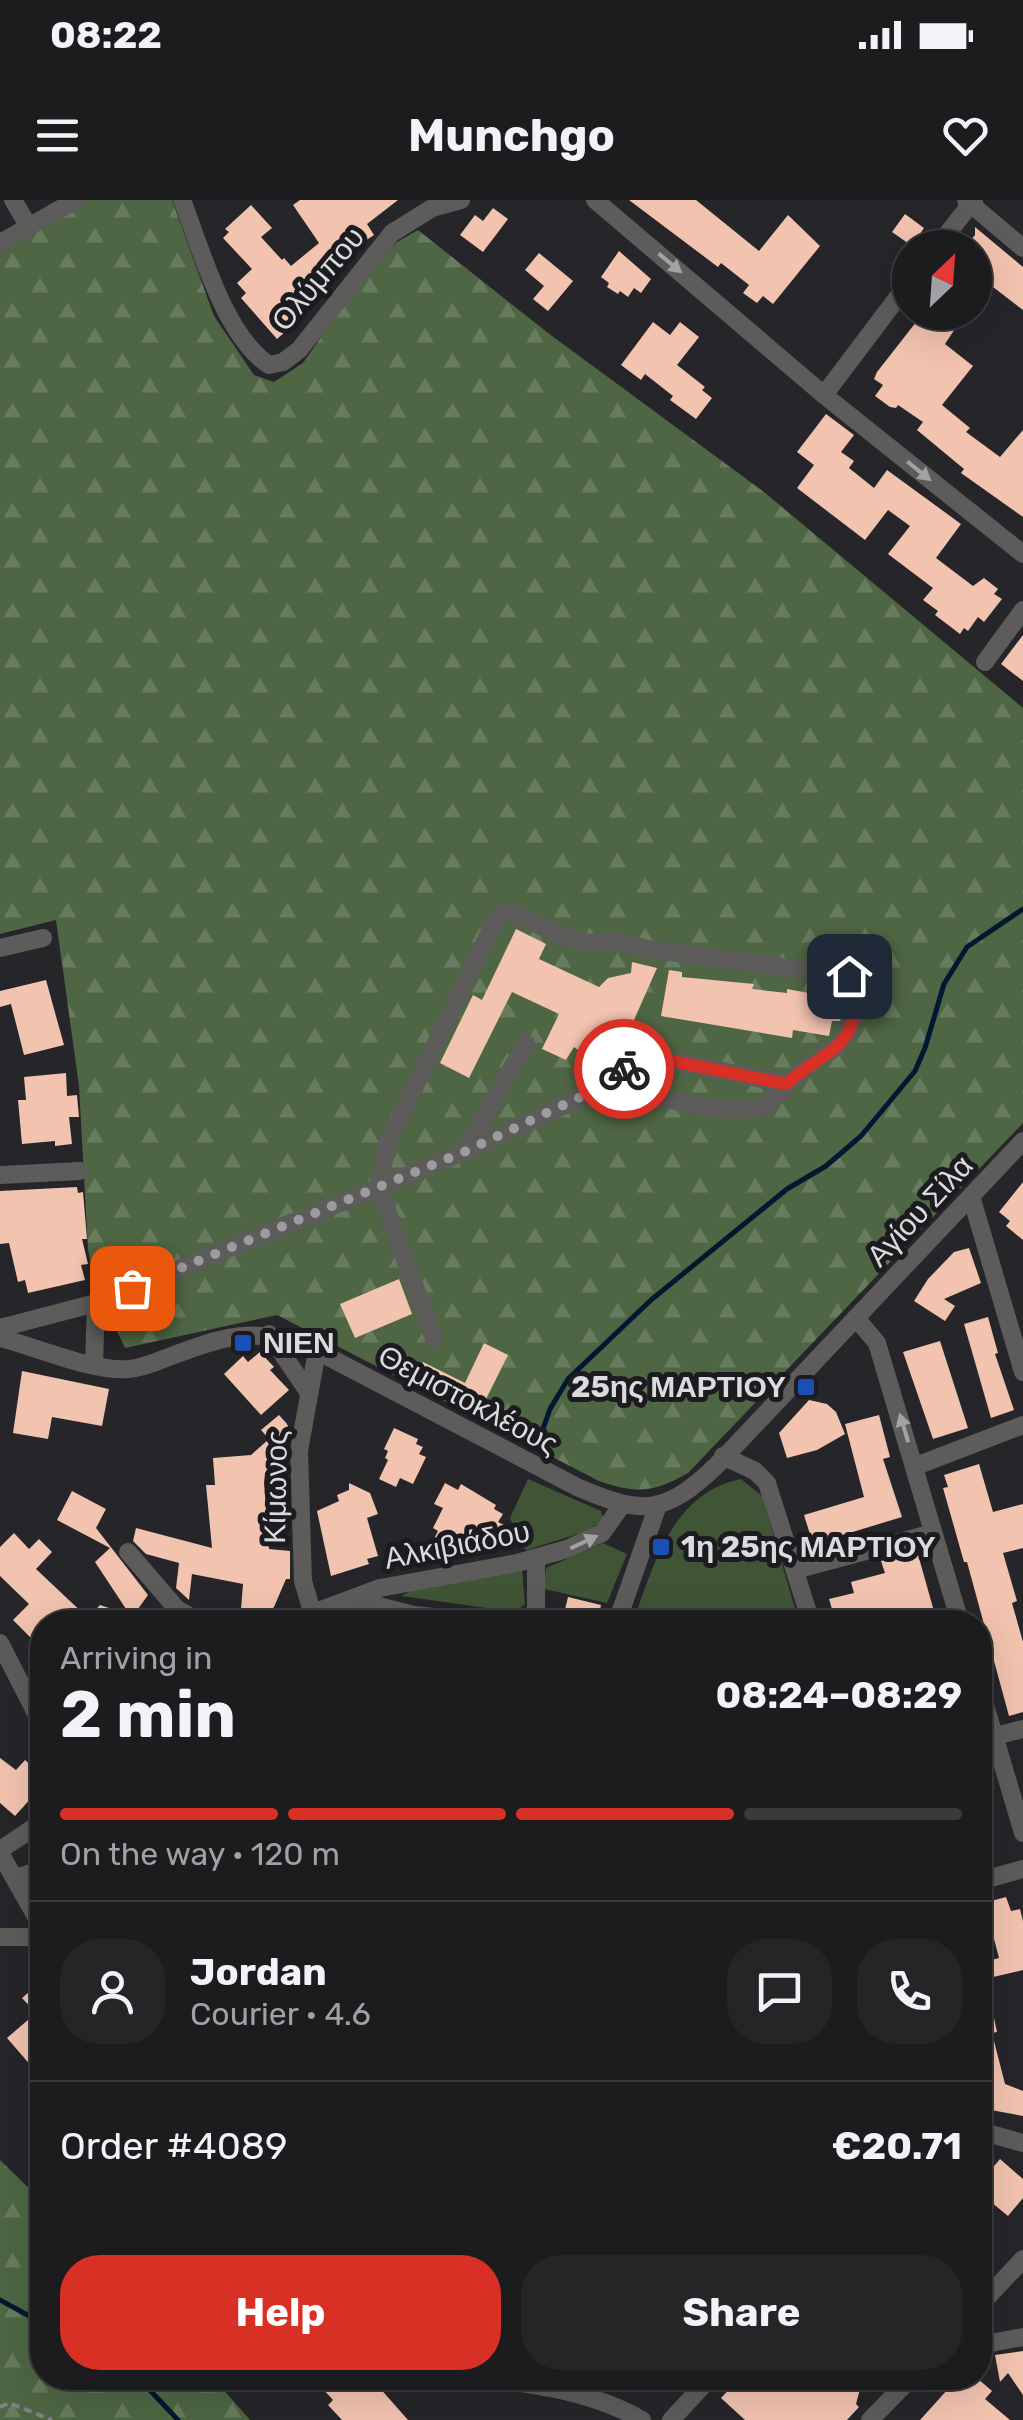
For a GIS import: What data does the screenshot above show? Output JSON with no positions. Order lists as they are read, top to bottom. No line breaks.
{"streets":{"street":["Ολύμπου","Αγίου Σίλα","Θεμιστοκλέους","Κίμωνος","Αλκιβιάδου"]},"crossings":[["Θεμιστοκλέους","Κίμωνος"],["Θεμιστοκλέους","Αλκιβιάδου"]],"places":{"transit":["ΝΙΕΝ","25ης ΜΑΡΤΙΟΥ","1η 25ης ΜΑΡΤΙΟΥ"]},"north":"top right","page":{"status":"08:22","header":"Munchgo","heading":["2 min","Arriving in","08:24–08:29"],"panel":["Jordan","Courier · 4.6","Order #4089","€20.71"],"bar":"On the way · 120 m","buttons":["Help","Share"]}}
